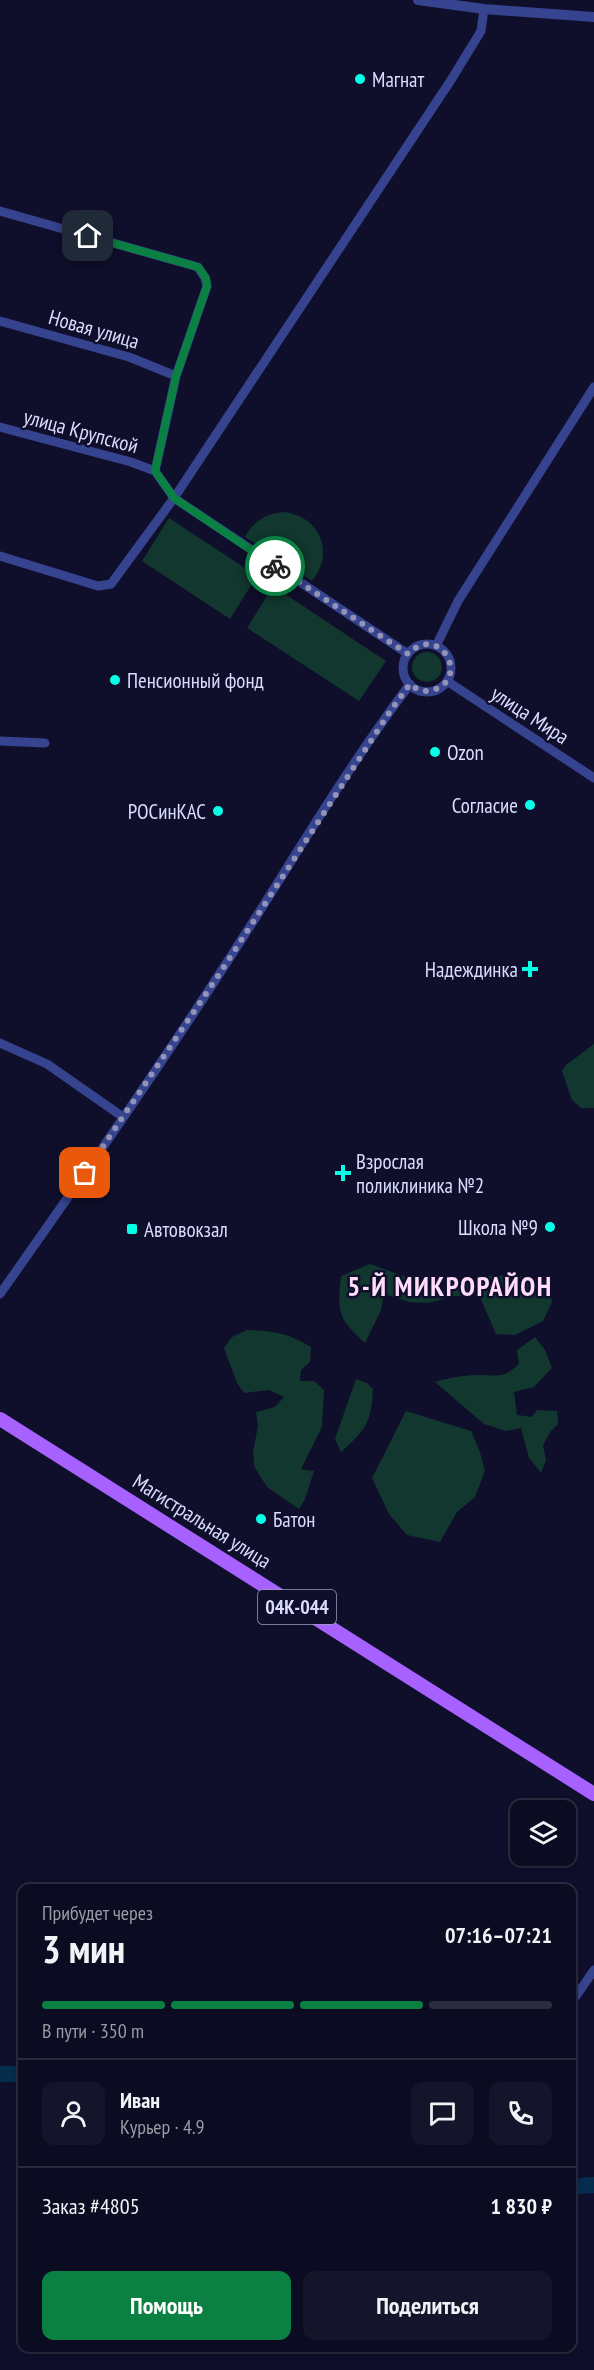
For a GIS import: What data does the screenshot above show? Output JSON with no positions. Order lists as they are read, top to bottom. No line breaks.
{"streets":{"main road":["Магистральная улица","04К-044"],"street":["Новая улица","улица Крупской","улица Мира"]},"districts":["5-Й МИКРОРАЙОН"],"places":{"other":["Магнат","Пенсионный фонд","Ozon","Согласие","РОСинКАС","Школа №9","Батон"],"health":["Надеждинка","Взрослая поликлиника №2"],"transit":["Автовокзал"]},"page":{"heading":["3 мин","Прибудет через","07:16–07:21"],"panel":["Иван","Курьер · 4.9","Заказ #4805","1 830 ₽"],"bar":"В пути · 350 m","buttons":["Помощь","Поделиться"]}}
